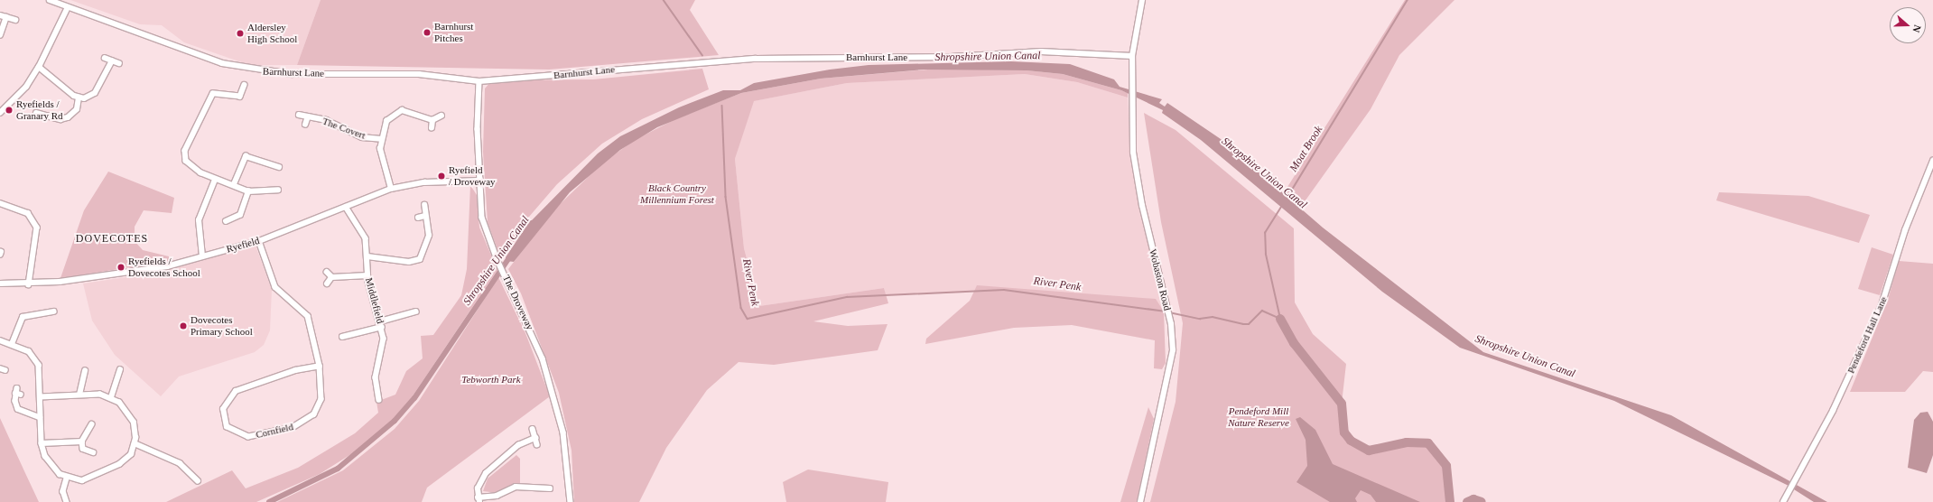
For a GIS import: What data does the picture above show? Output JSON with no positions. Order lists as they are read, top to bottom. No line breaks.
{"streets":{"street":["Barnhurst Lane","The Covert","Ryefield","Wobaston Road","Middlefield","The Droveway","Pendeford Hall Lane","Cornfield"]},"crossings":[["Barnhurst Lane","Wobaston Road"],["Barnhurst Lane","The Droveway"],["Ryefield","Middlefield"],["Ryefield","The Droveway"],["Ryefield","Cornfield"]],"districts":["DOVECOTES"],"water":["Shropshire Union Canal","Moat Brook","River Penk"],"parks":["Black Country Millennium Forest","Tebworth Park","Pendeford Mill Nature Reserve"],"places":["Barnhurst Pitches","Aldersley High School","Ryefields / Granary Rd","Ryefield / Droveway","Ryefields / Dovecotes School","Dovecotes Primary School"],"north":"right"}
